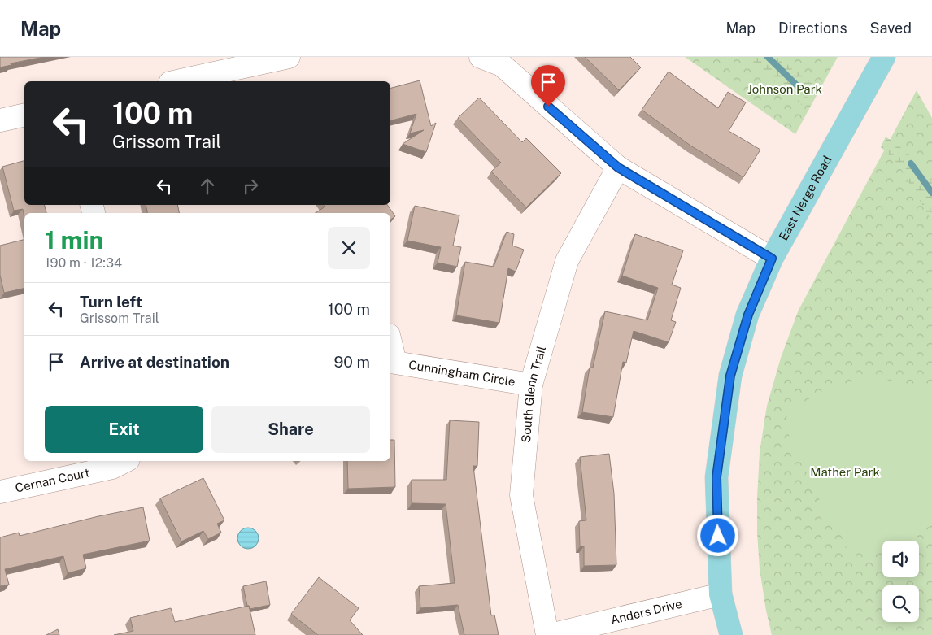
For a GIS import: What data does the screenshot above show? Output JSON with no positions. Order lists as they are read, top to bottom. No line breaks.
{"streets":{"main road":["East Nerge Road"],"street":["Cunningham Circle","South Glenn Trail","Cernan Court","Anders Drive"]},"crossings":[["East Nerge Road","Anders Drive"],["Cunningham Circle","South Glenn Trail"],["South Glenn Trail","Anders Drive"]],"parks":["Johnson Park","Mather Park"],"page":{"header":"Map","nav":["Map","Directions","Saved"],"turn":["100 m","Grissom Trail"],"heading":["1 min","190 m · 12:34"],"list":[{"name":"Turn left","note":"Grissom Trail","value":"100 m"},{"name":"Arrive at destination","value":"90 m"}],"buttons":["Exit","Share"]}}
